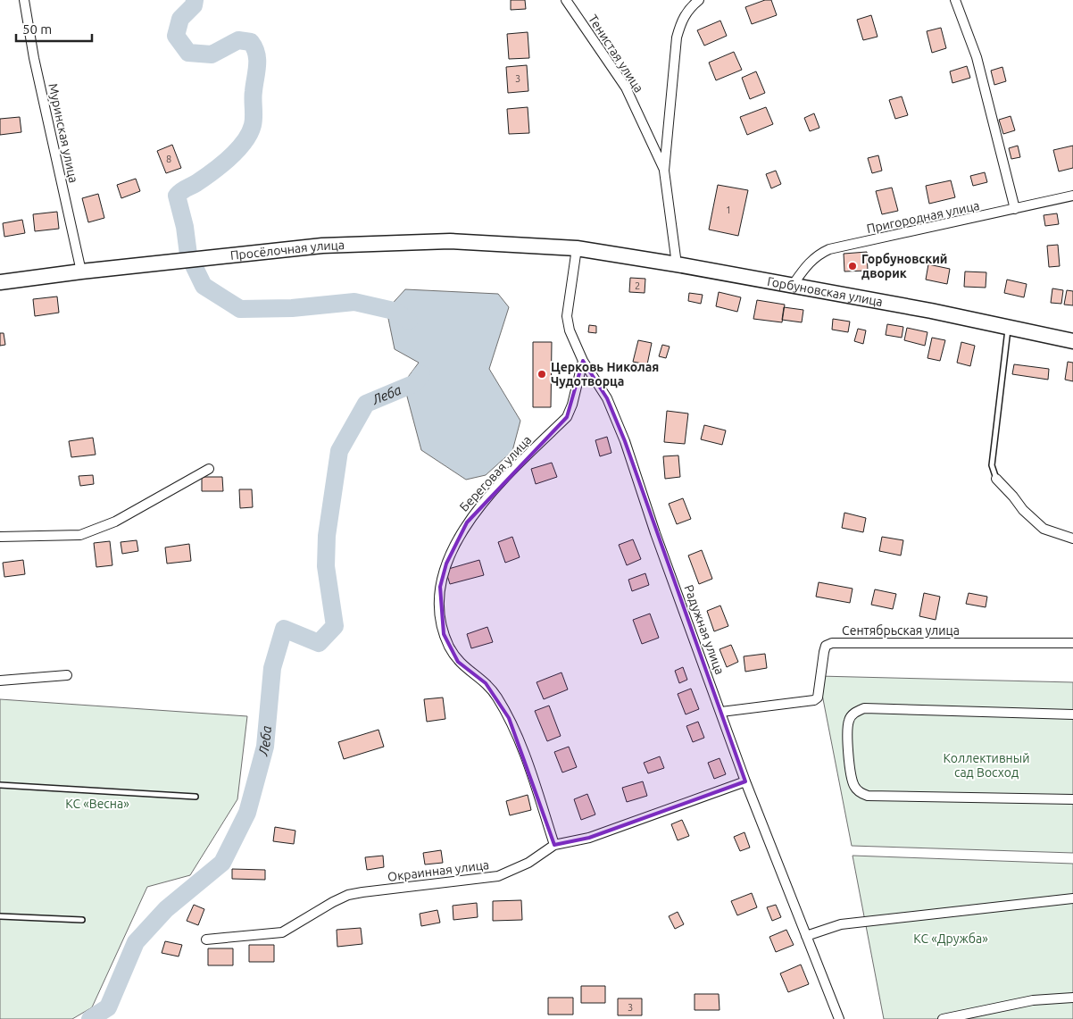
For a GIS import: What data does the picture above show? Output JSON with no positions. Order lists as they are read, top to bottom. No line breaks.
{"streets":{"main road":["Просёлочная улица","Горбуновская улица"],"street":["Тенистая улица","Муринская улица","Пригородная улица","Береговая улица","Радужная улица","Сентябрьская улица","Окраинная улица"]},"crossings":[["Муринская улица","Просёлочная улица"],["Пригородная улица","Горбуновская улица"],["Просёлочная улица","Горбуновская улица"],["Просёлочная улица","Радужная улица"],["Горбуновская улица","Радужная улица"],["Береговая улица","Радужная улица"],["Береговая улица","Окраинная улица"],["Радужная улица","Сентябрьская улица"],["Радужная улица","Окраинная улица"]],"water":["Леба"],"parks":["Коллективный сад Восход","КС «Весна»","КС «Дружба»"],"places":["Горбуновский дворик","Церковь Николая Чудотворца"],"house_numbers":["3","8","1","2","3"],"scale_bar":"50 m"}
